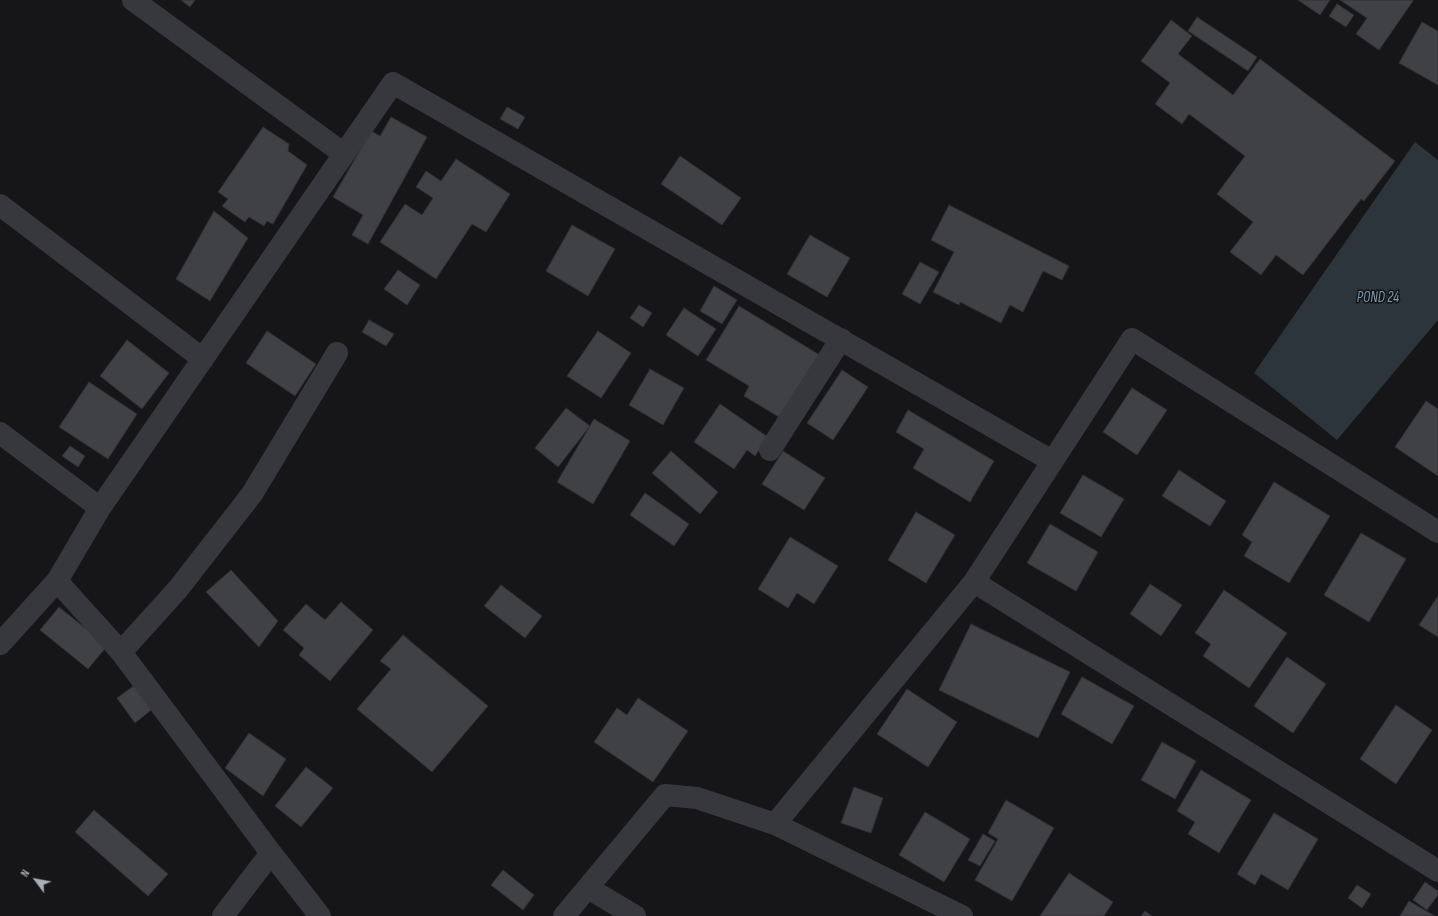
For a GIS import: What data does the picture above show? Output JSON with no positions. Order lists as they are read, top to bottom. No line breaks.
{"water":["POND 24"],"north":"top left"}
